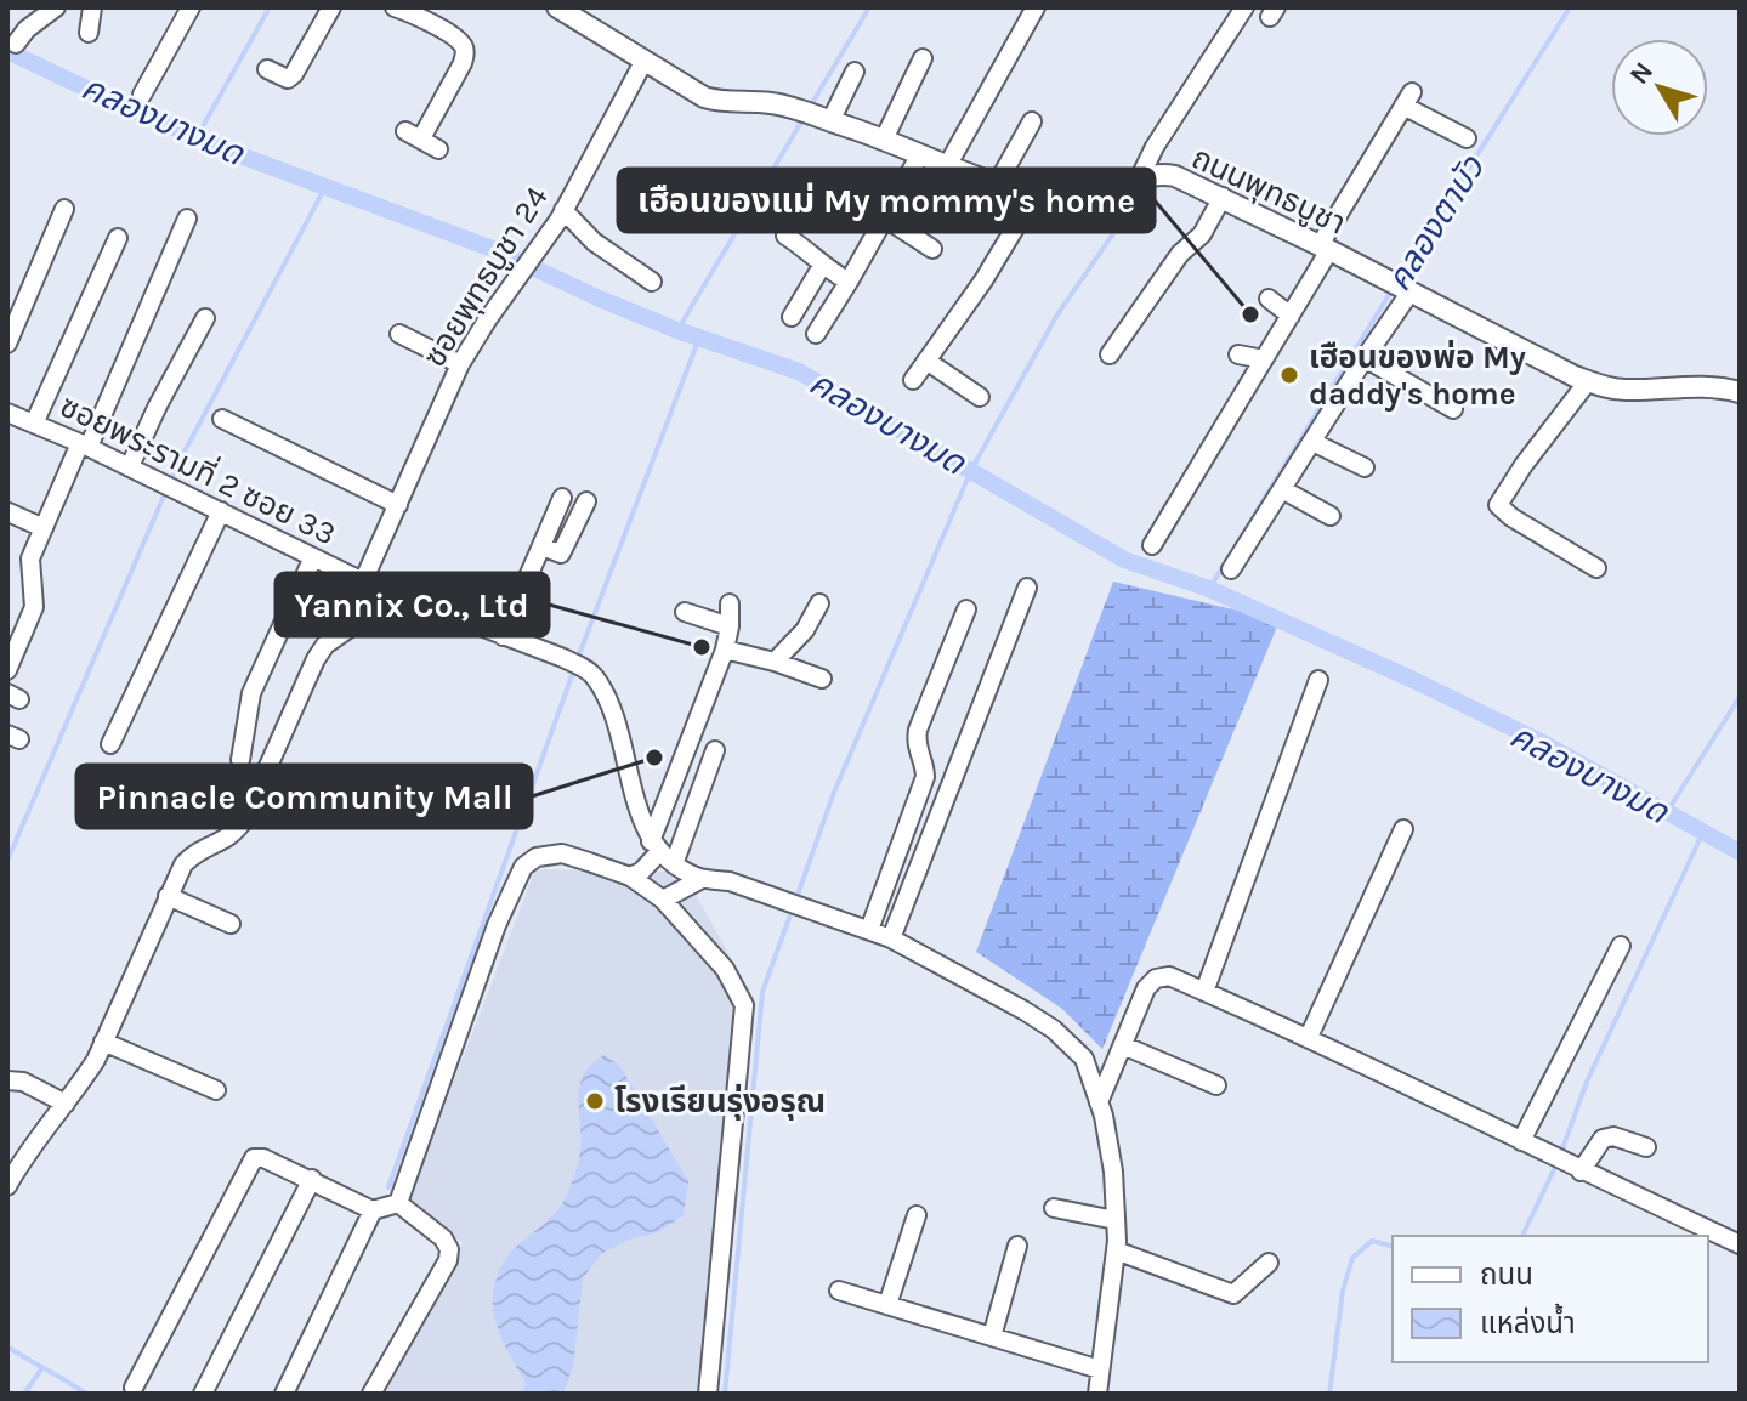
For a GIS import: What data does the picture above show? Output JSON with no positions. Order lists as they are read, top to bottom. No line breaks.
{"streets":{"main road":["ถนนพุทธบูชา"],"street":["ซอยพุทธบูชา 24","ซอยพระรามที่ 2 ซอย 33"]},"crossings":[["ถนนพุทธบูชา","ซอยพุทธบูชา 24"],["ซอยพุทธบูชา 24","ซอยพระรามที่ 2 ซอย 33"]],"water":["คลองบางมด","คลองตาบัว"],"places":["เฮือนของแม่ My mommy's home","เฮือนของพ่อ My daddy's home","Yannix Co., Ltd","Pinnacle Community Mall","โรงเรียนรุ่งอรุณ"],"legend":["ถนน","แหล่งน้ำ"],"north":"top left"}
